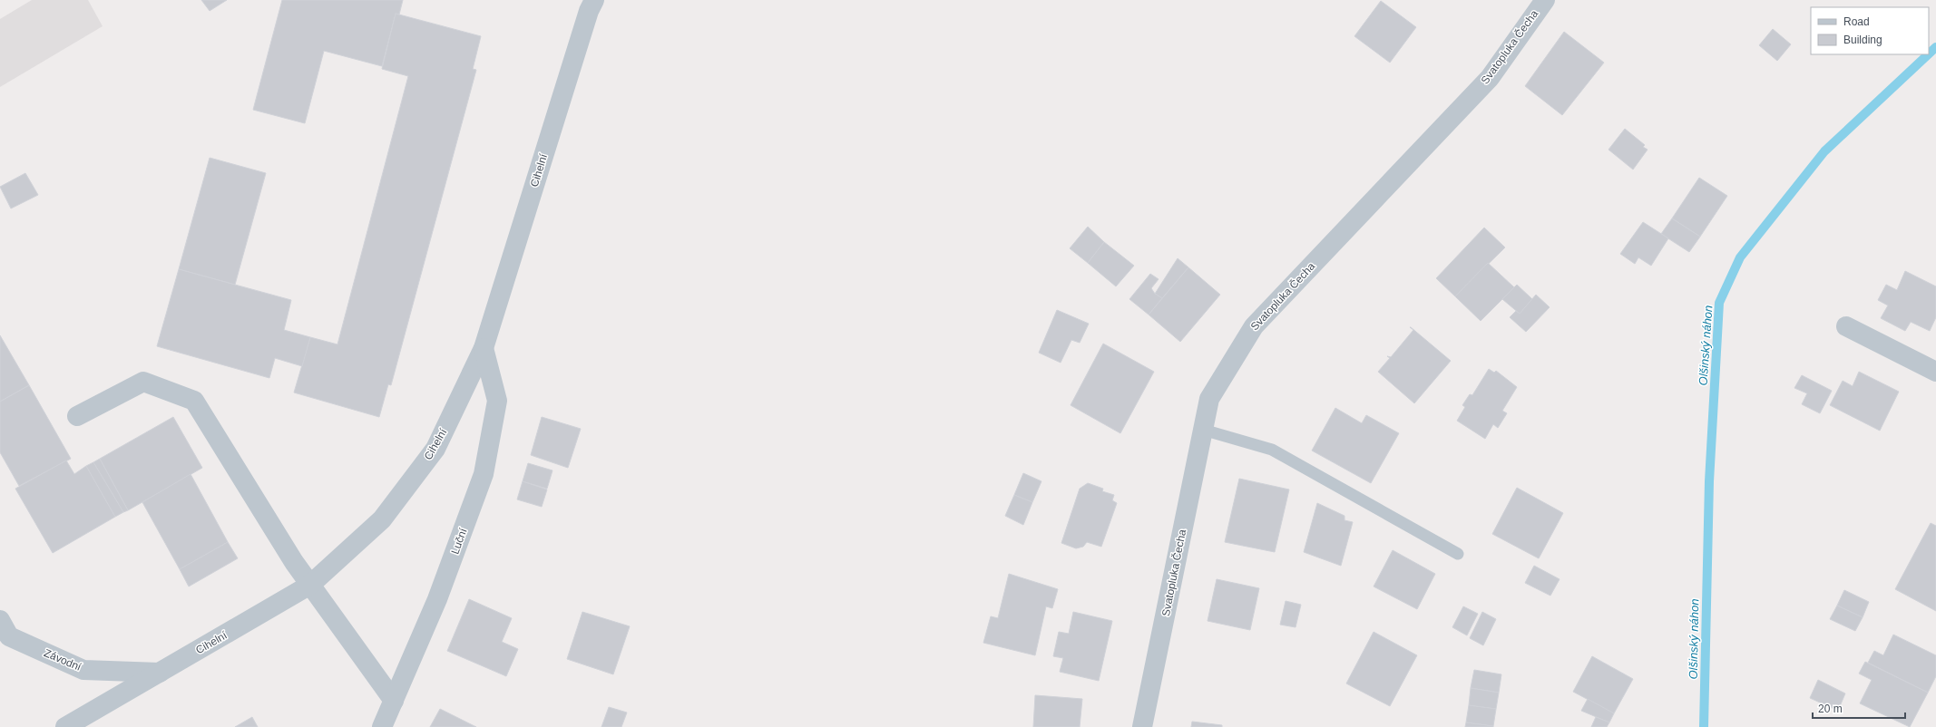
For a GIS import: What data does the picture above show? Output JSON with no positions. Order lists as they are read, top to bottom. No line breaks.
{"streets":{"street":["Svatopluka Čecha","Cihelní","Luční","Závodní"]},"crossings":[["Cihelní","Luční"],["Cihelní","Závodní"]],"water":["Olšinský náhon"],"legend":["Road","Building"],"scale_bar":"20 m"}
